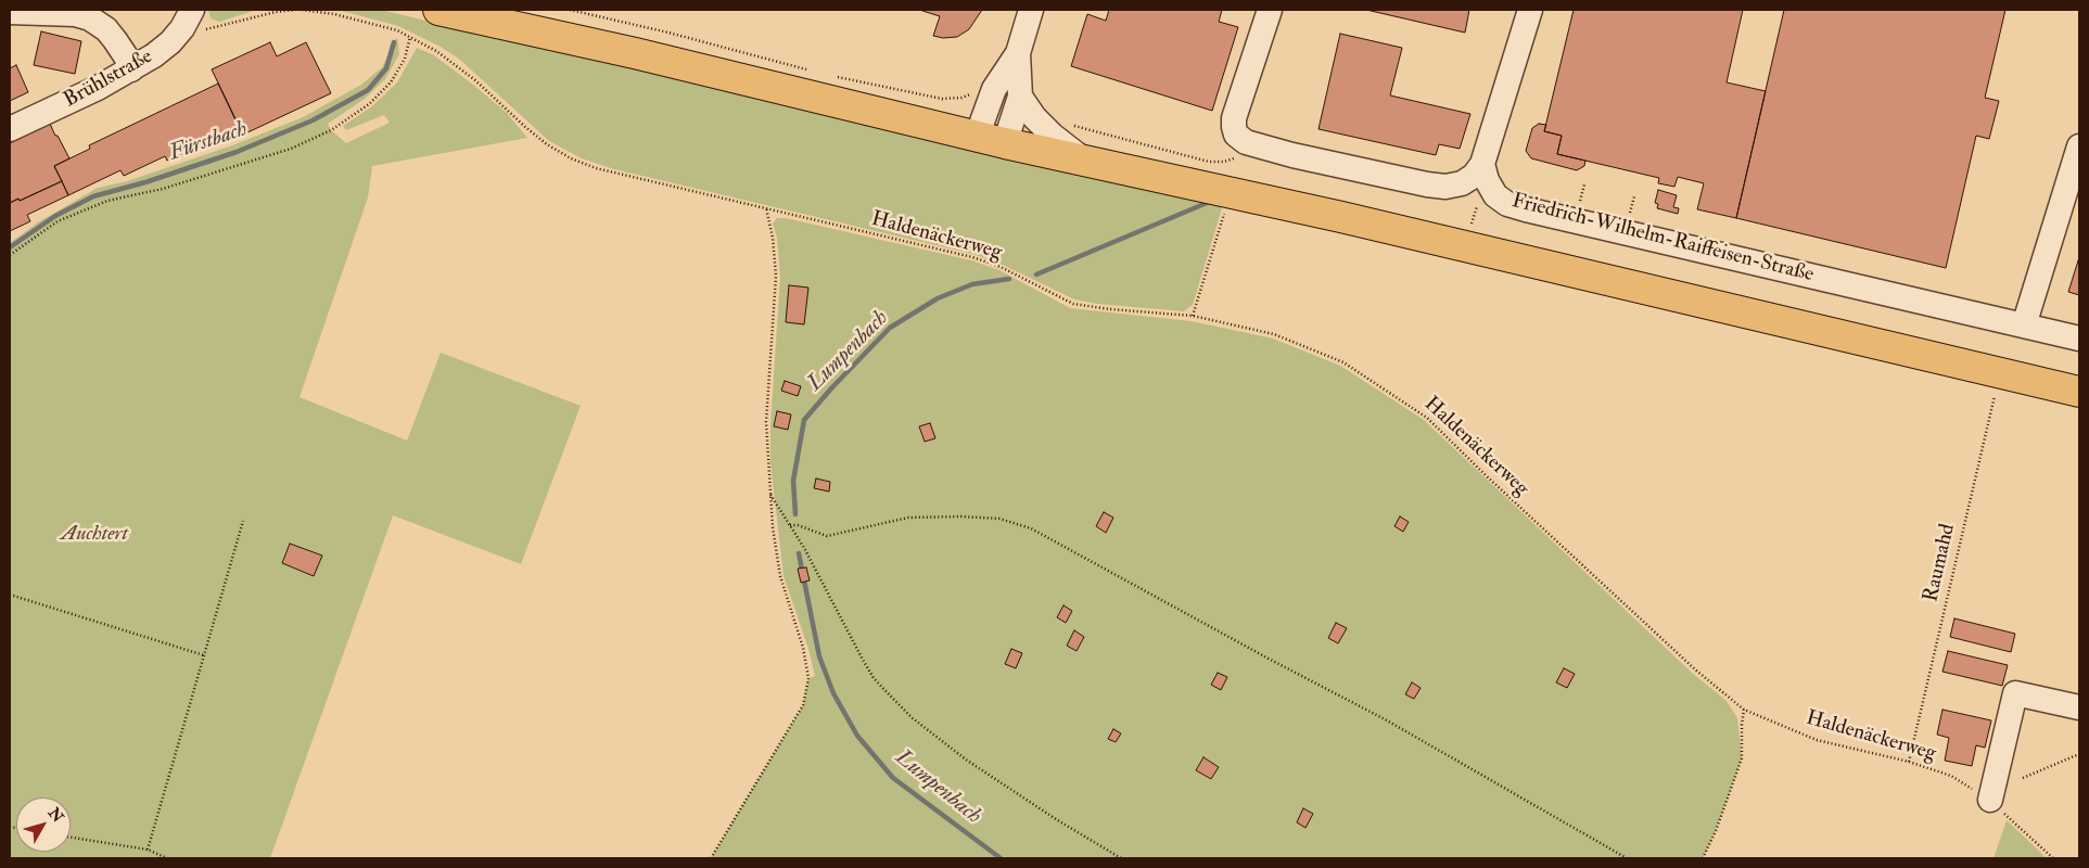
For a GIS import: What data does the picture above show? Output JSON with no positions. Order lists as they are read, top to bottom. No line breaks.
{"streets":{"street":["Brühlstraße","Friedrich-Wilhelm-Raiffeisen-Straße"],"path":["Haldenäckerweg","Raumahd"]},"crossings":[["Haldenäckerweg","Raumahd"]],"water":["Fürstbach","Lumpenbach"],"parks":["Auchtert"],"north":"top right"}
